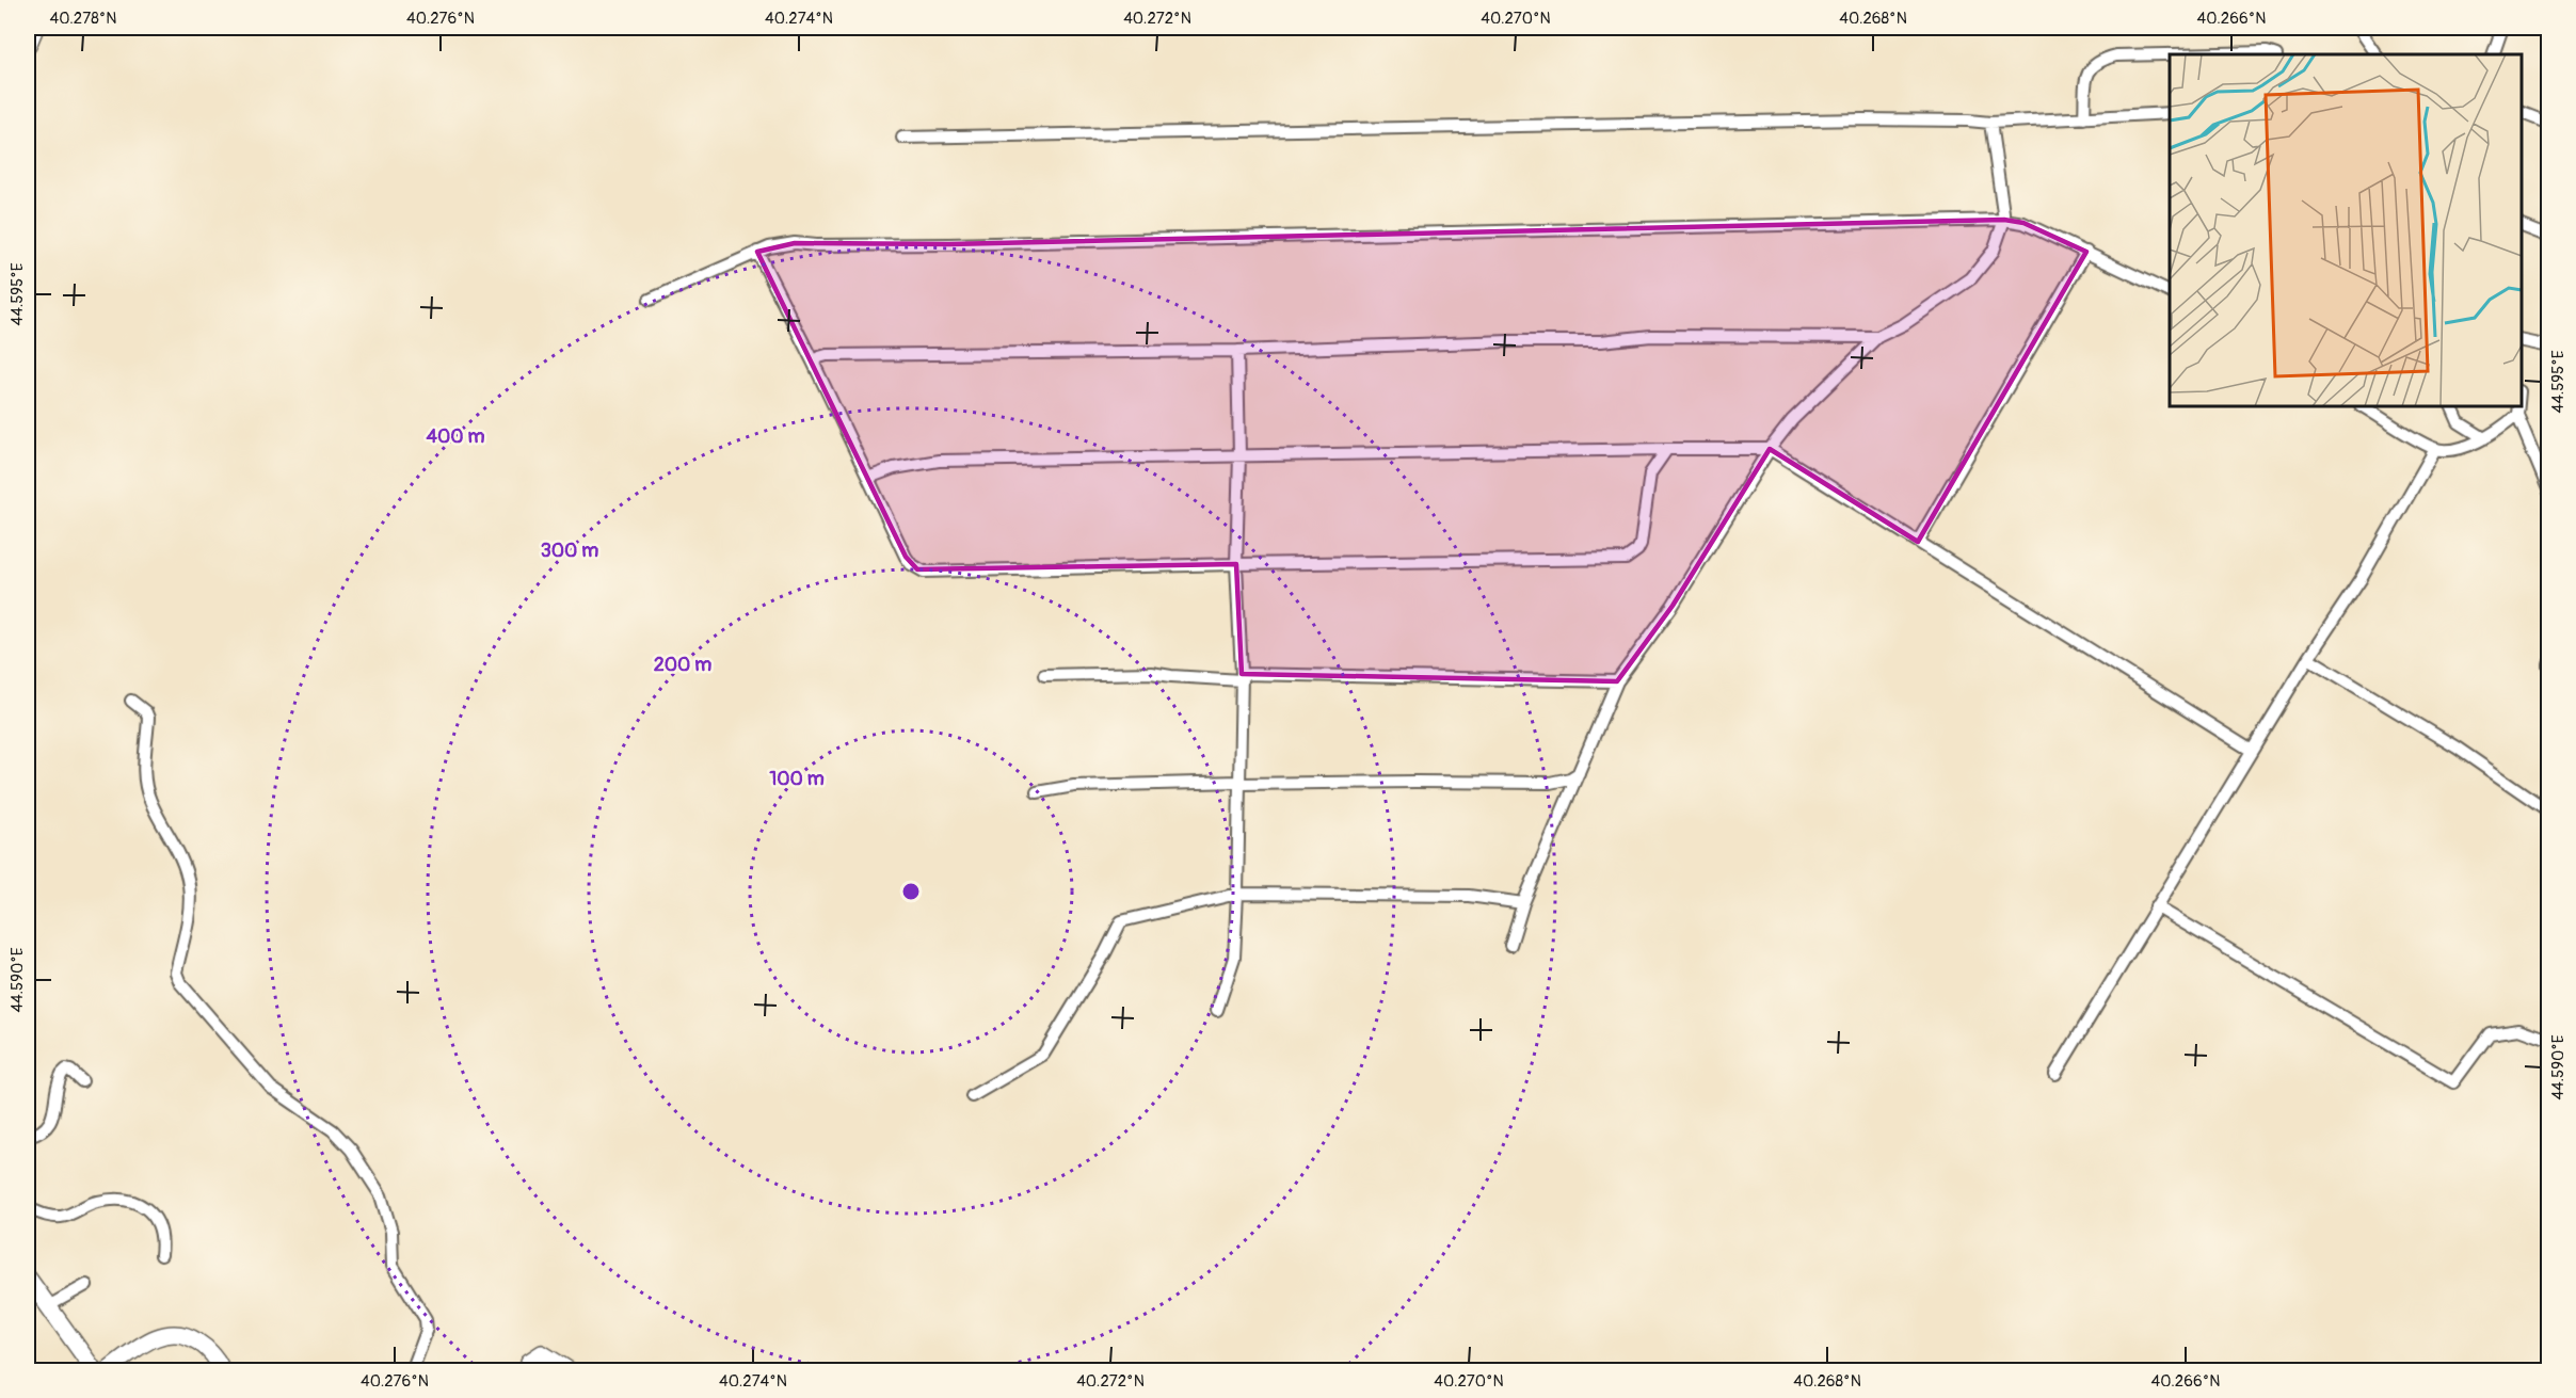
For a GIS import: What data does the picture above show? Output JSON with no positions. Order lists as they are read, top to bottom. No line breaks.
{"coordinates":["40.278°N","40.276°N","40.274°N","40.272°N","40.270°N","40.268°N","40.266°N","44.595°E","44.590°E"],"rings":["400 m","300 m","200 m","100 m"]}
